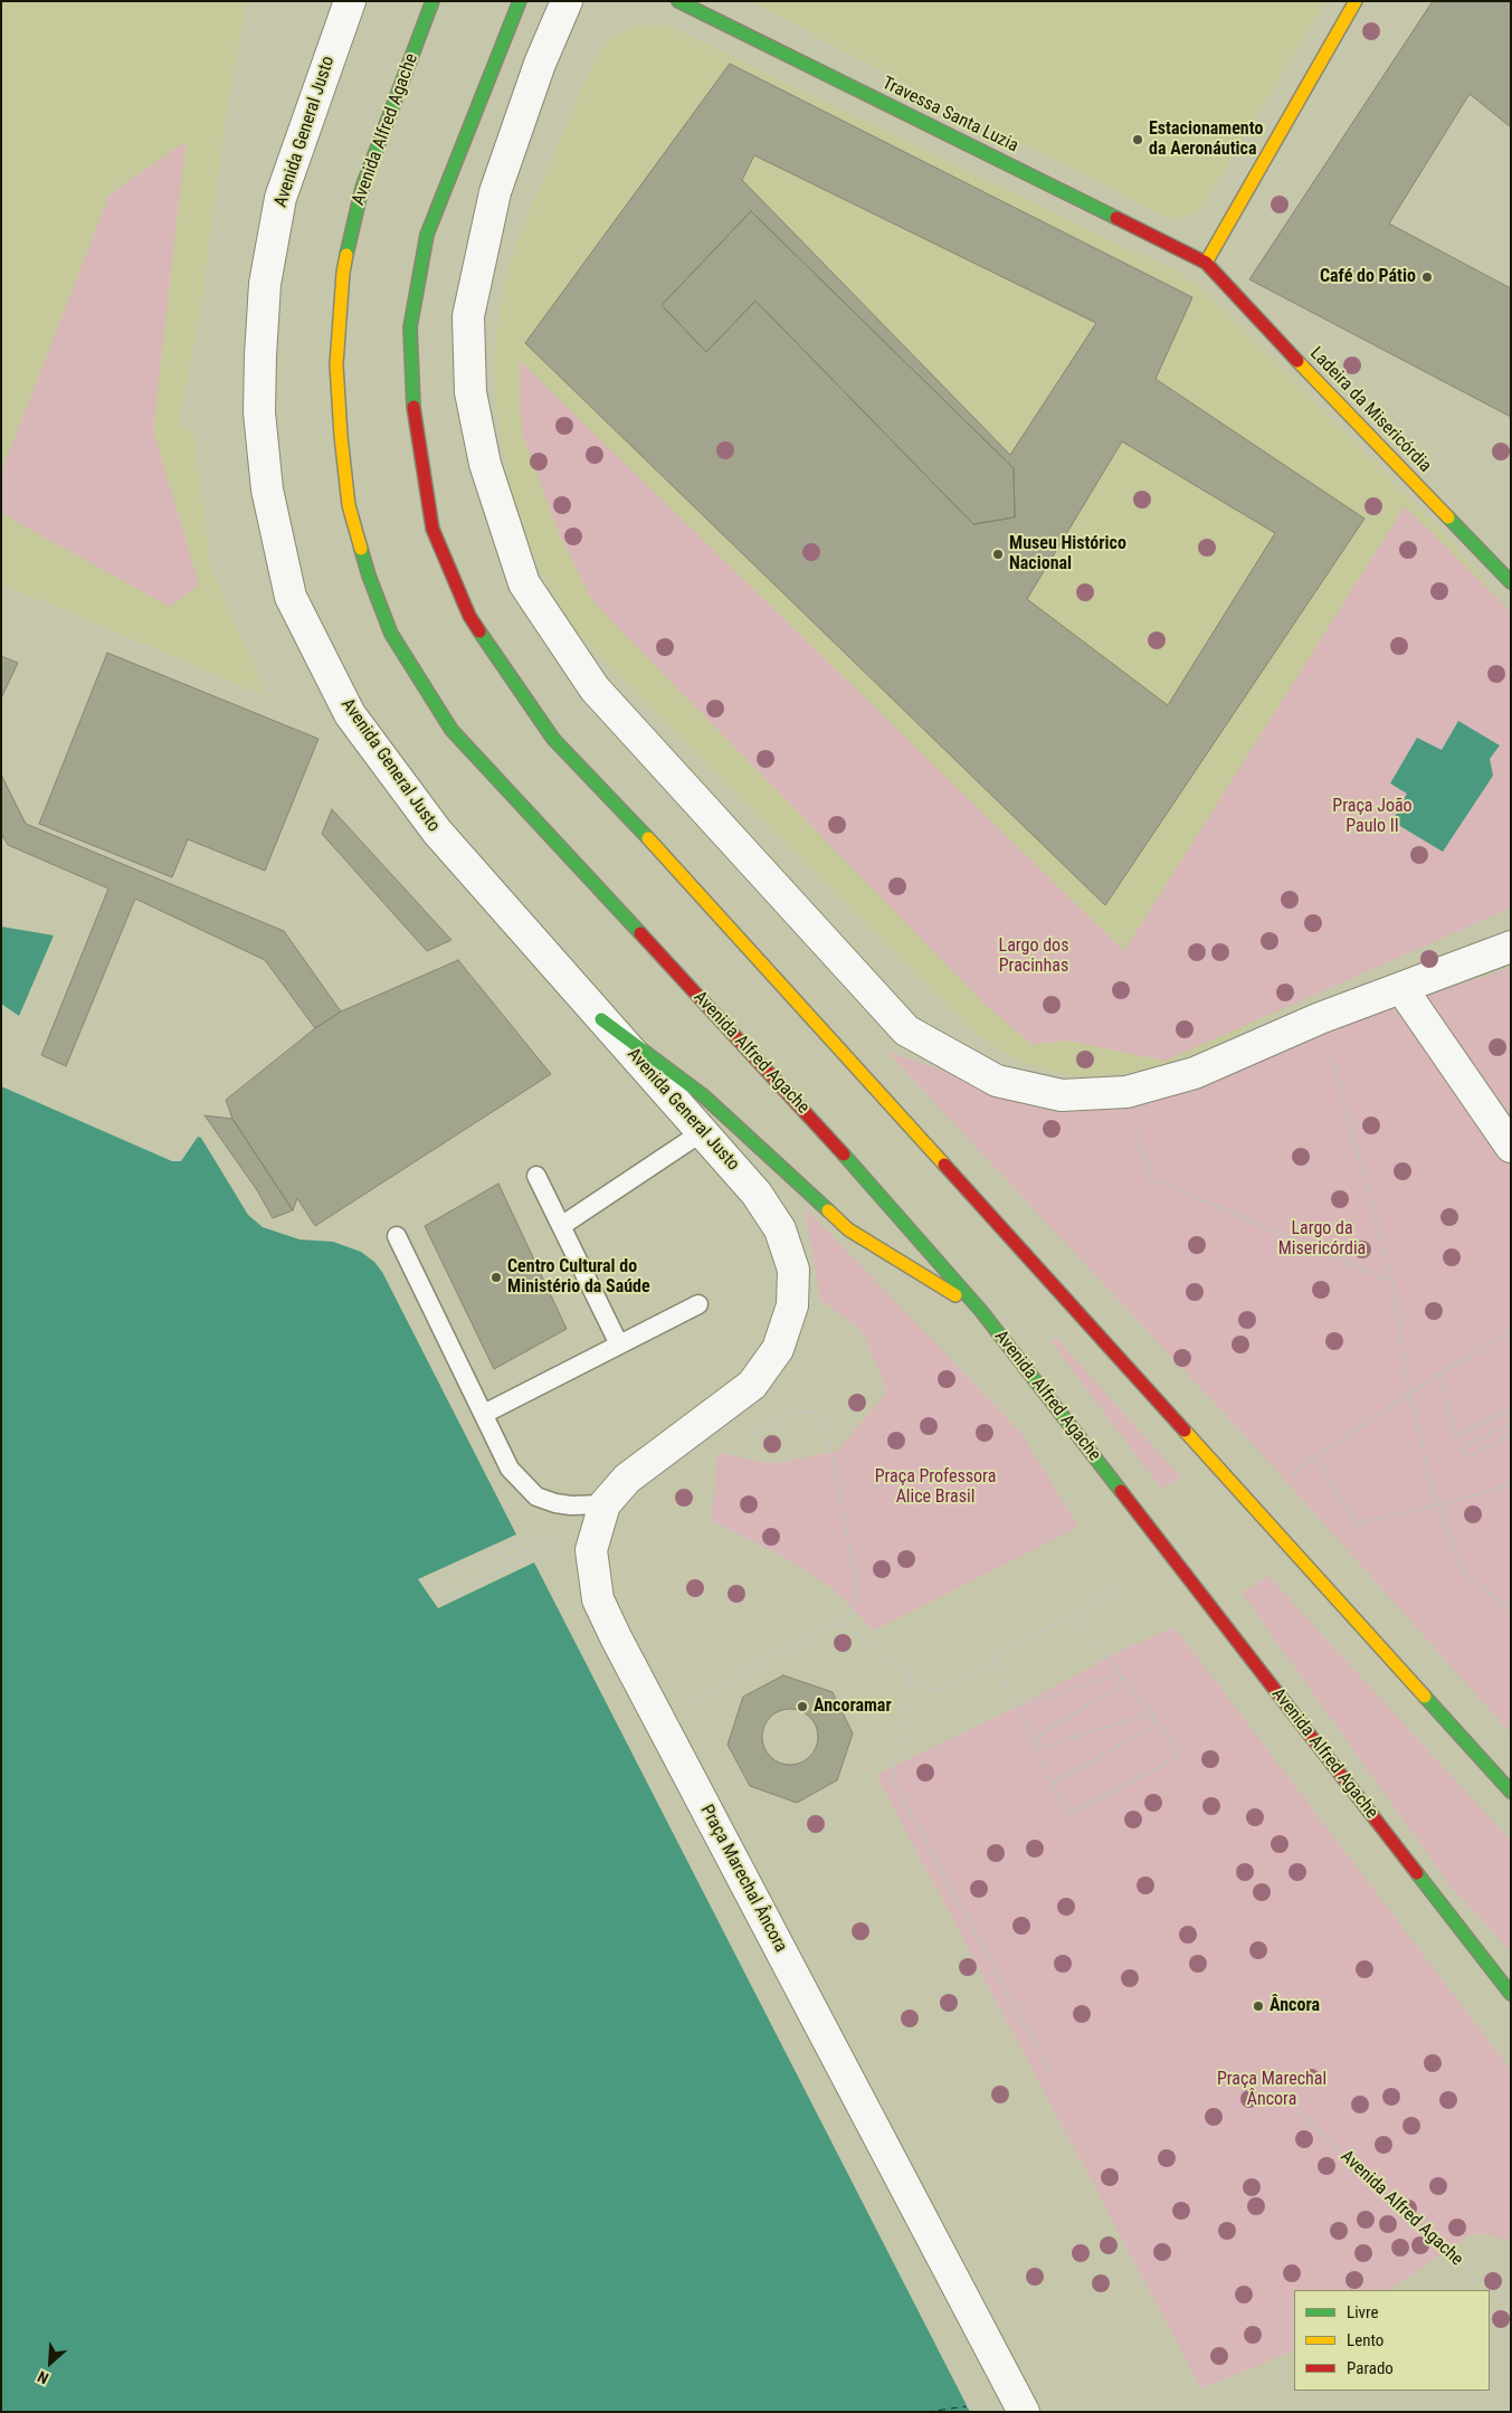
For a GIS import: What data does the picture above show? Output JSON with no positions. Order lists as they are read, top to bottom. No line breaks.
{"streets":{"main road":["Travessa Santa Luzia","Avenida Alfred Agache","Ladeira da Misericórdia"],"street":["Avenida General Justo","Praça Marechal Âncora"]},"crossings":[["Travessa Santa Luzia","Ladeira da Misericórdia"]],"parks":["Praça João Paulo II","Largo dos Pracinhas","Largo da Misericórdia","Praça Professora Alice Brasil","Praça Marechal Âncora"],"places":["Estacionamento da Aeronáutica","Café do Pátio","Museu Histórico Nacional","Centro Cultural do Ministério da Saúde","Ancoramar","Âncora"],"legend":["Livre","Lento","Parado"],"north":"bottom left"}
